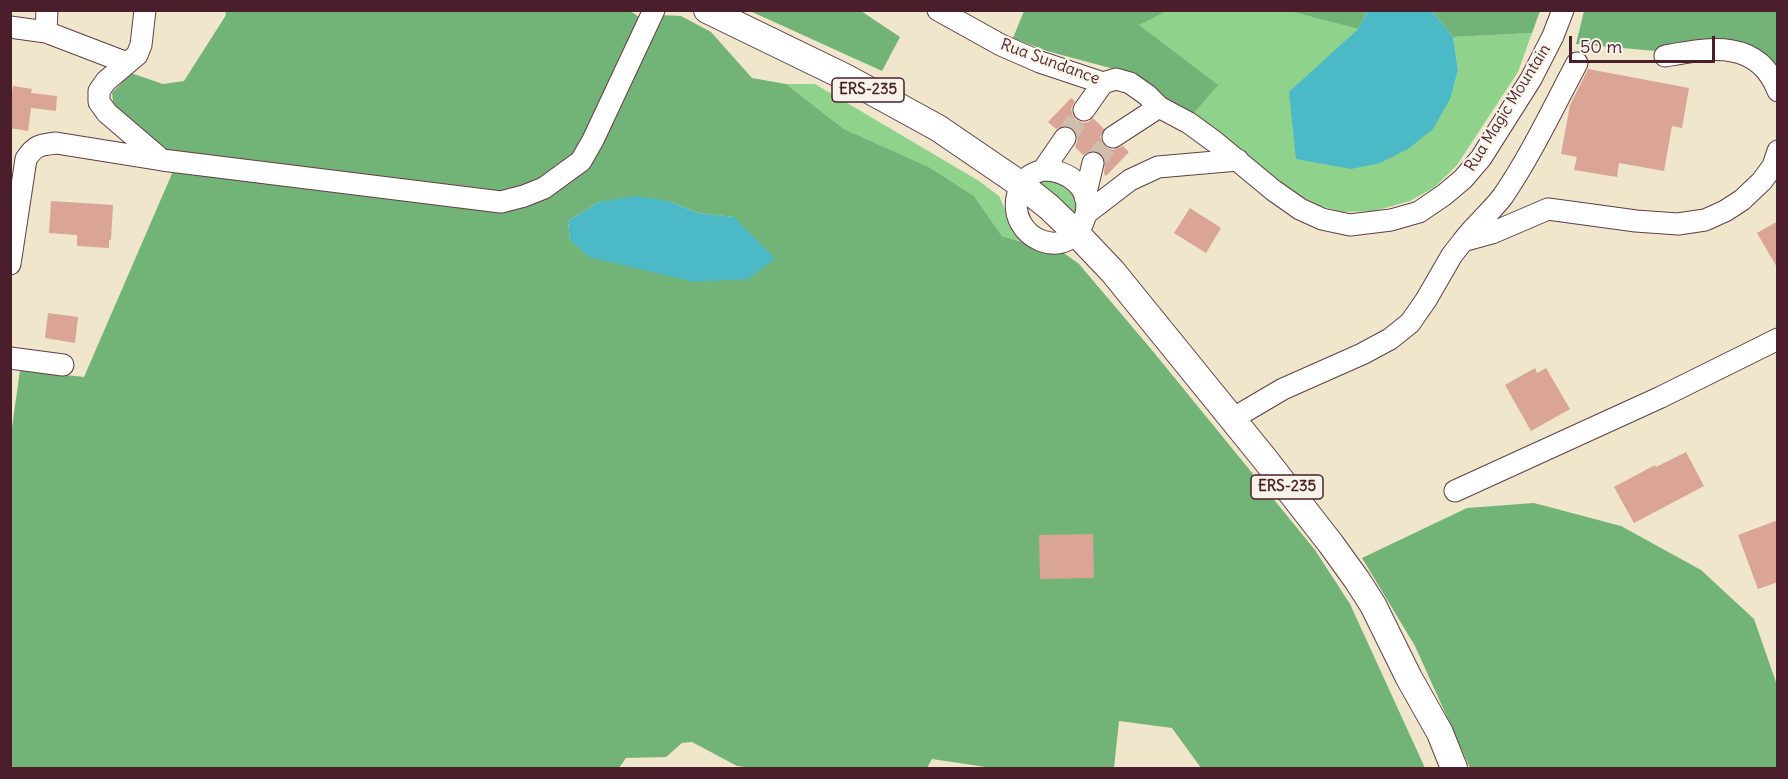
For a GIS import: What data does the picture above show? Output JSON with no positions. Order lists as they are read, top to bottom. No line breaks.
{"streets":{"main road":["ERS-235"],"street":["Rua Sundance","Rua Magic Mountain"]},"crossings":[["Rua Sundance","Rua Magic Mountain"]],"scale_bar":"50 m"}
